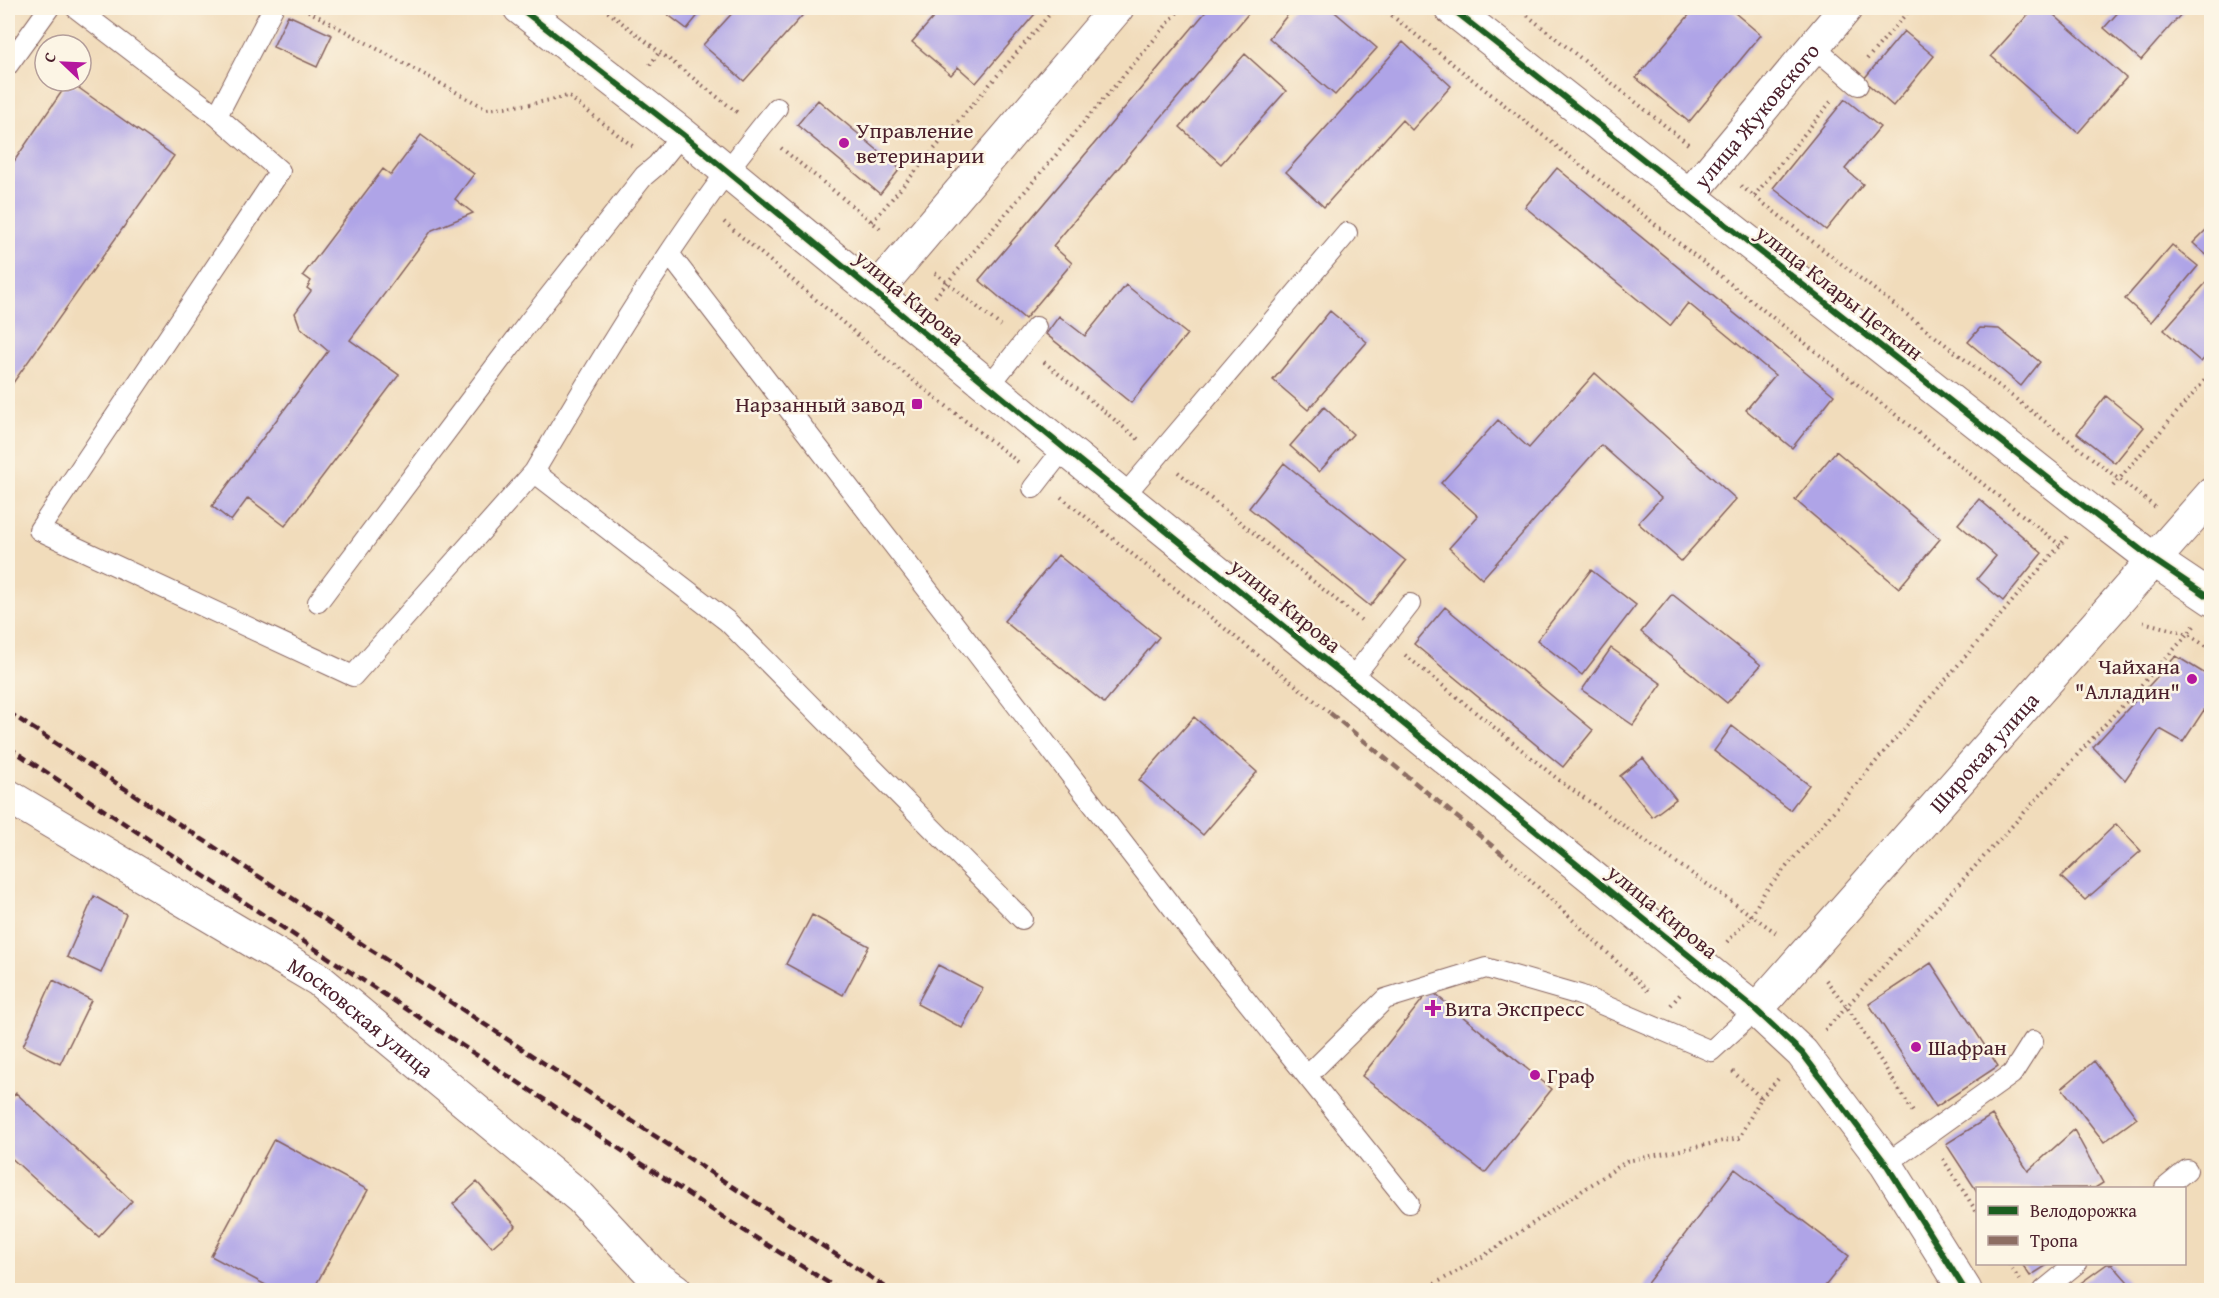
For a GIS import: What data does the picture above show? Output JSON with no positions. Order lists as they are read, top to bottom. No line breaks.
{"streets":{"street":["улица Жуковского","улица Клары Цеткин","улица Кирова","Широкая улица","Московская улица"]},"crossings":[["улица Жуковского","улица Клары Цеткин"],["улица Клары Цеткин","Широкая улица"],["улица Кирова","Широкая улица"]],"places":{"other":["Управление ветеринарии","Чайхана \"Алладин\"","Шафран","Граф"],"transit":["Нарзанный завод"],"health":["Вита Экспресс"]},"legend":["Велодорожка","Тропа"],"north":"top left"}
